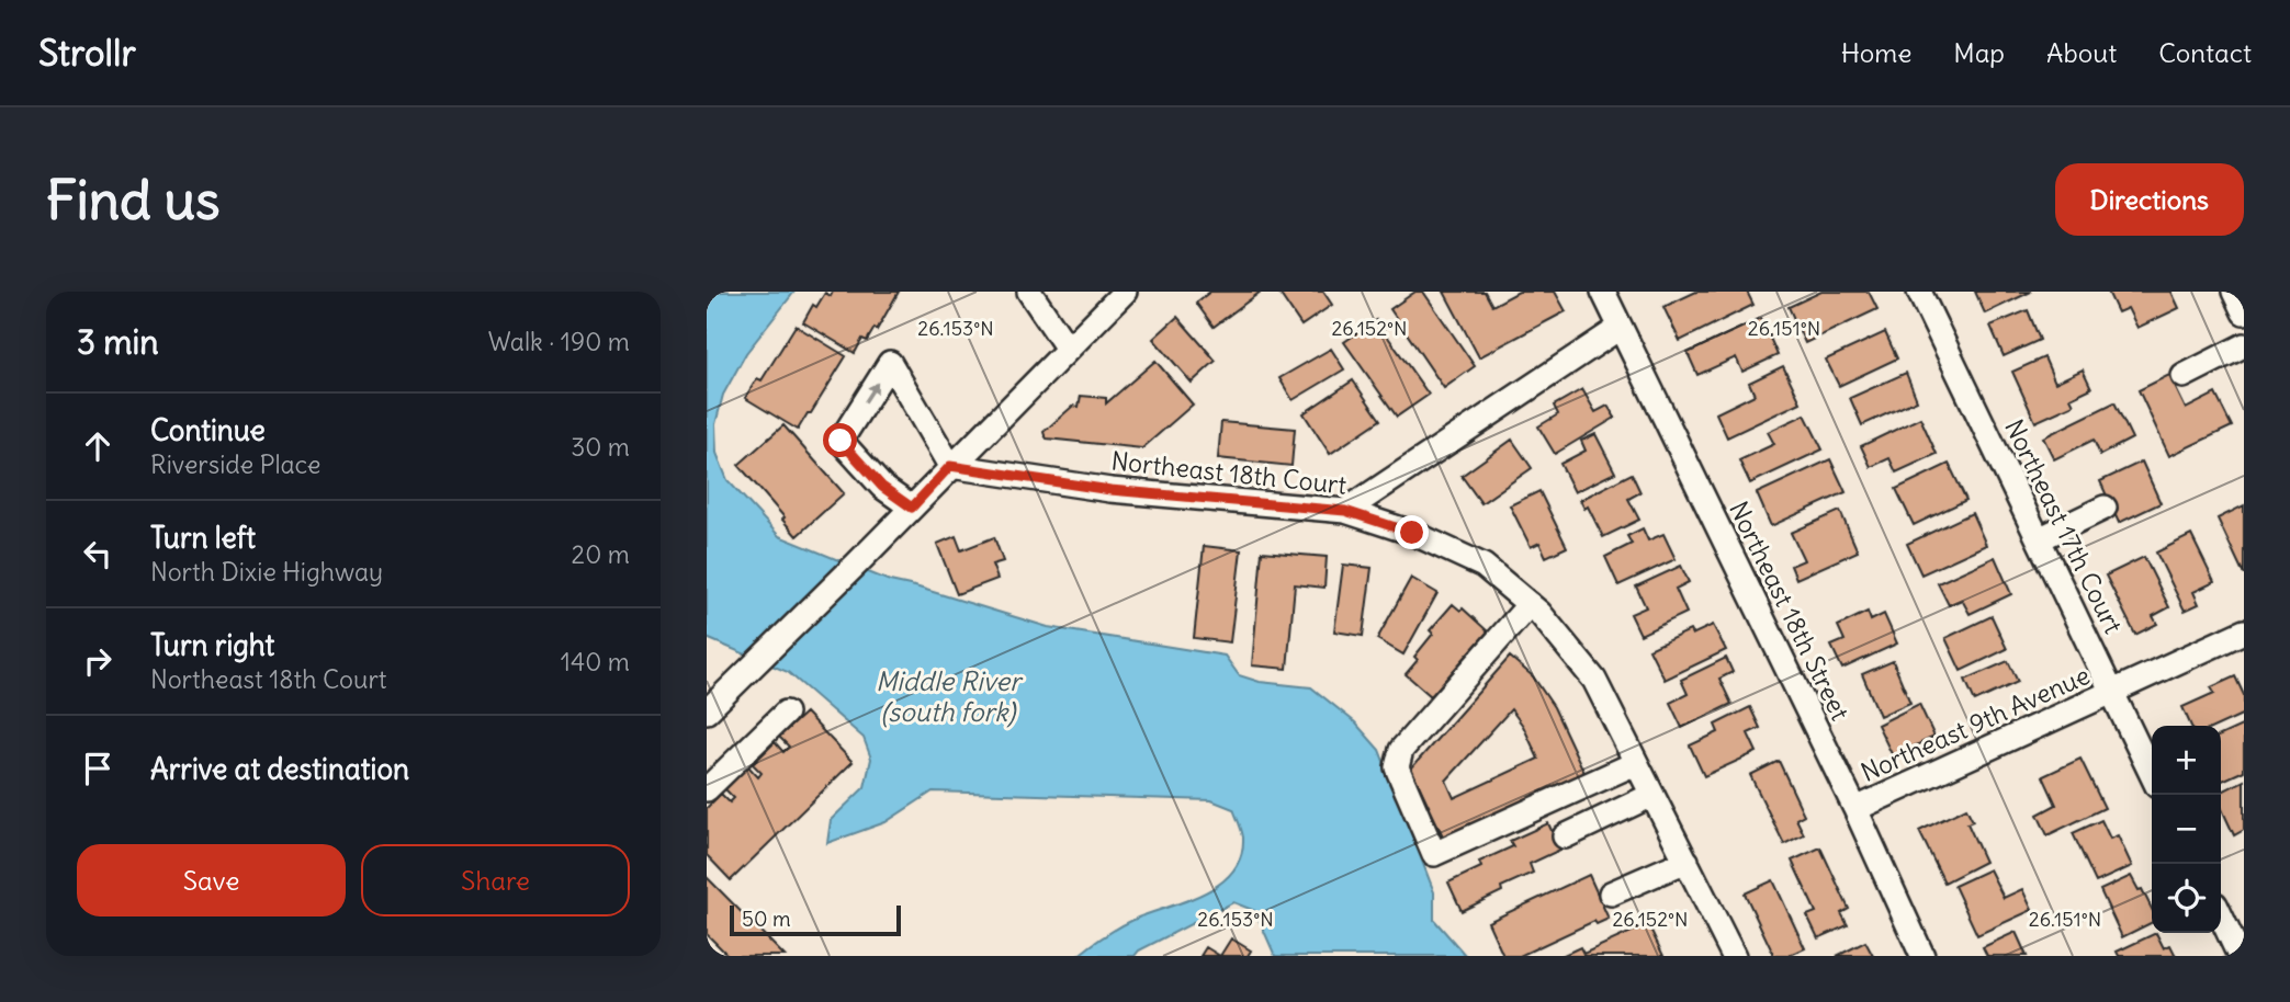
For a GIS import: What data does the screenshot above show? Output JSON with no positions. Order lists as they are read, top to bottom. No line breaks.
{"streets":{"street":["Northeast 18th Court","Northeast 17th Court","Northeast 18th Street","Northeast 9th Avenue"]},"crossings":[["Northeast 17th Court","Northeast 9th Avenue"],["Northeast 18th Street","Northeast 9th Avenue"]],"water":["Middle River (south fork)"],"scale_bar":"50 m","page":{"header":"Strollr","nav":["Home","Map","About","Contact"],"buttons":["Directions",["Save","Share"]],"title":"Find us","heading":["3 min","Walk · 190 m"],"list":[["Continue","Riverside Place","30 m"],["Turn left","North Dixie Highway","20 m"],["Turn right","Northeast 18th Court","140 m"],"Arrive at destination"],"map_buttons":["+","−"],"scale":"50 m"},"coordinates":["26.152°N","26.153°N","26.151°N"]}
